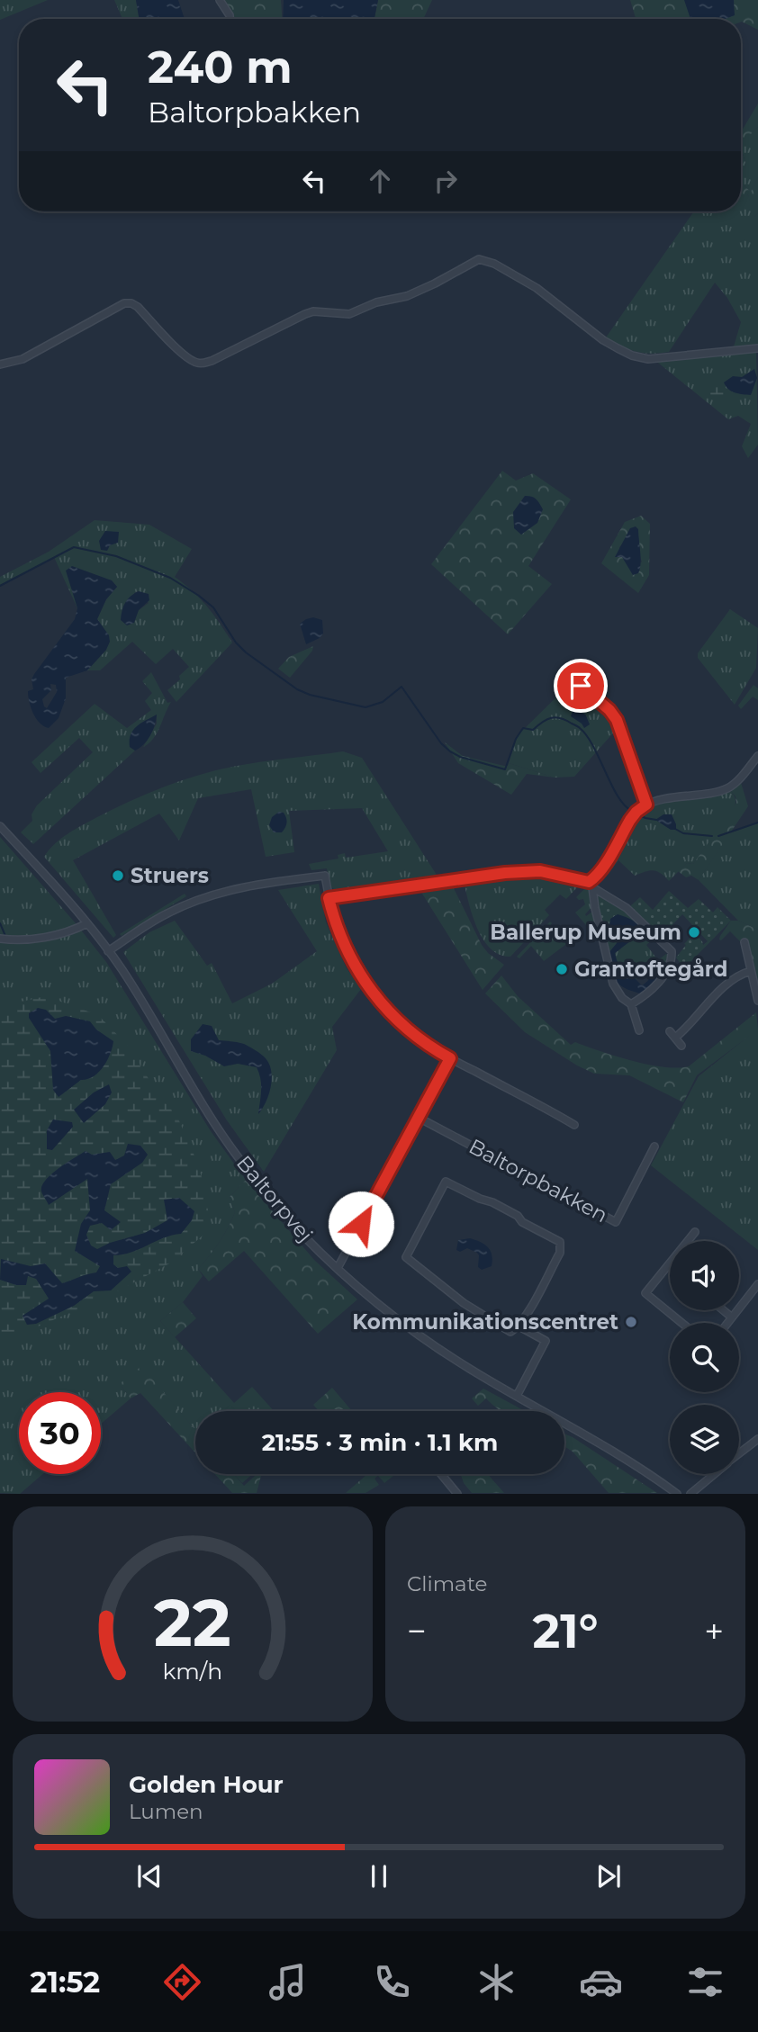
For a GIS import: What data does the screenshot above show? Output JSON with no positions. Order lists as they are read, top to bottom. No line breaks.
{"streets":{"street":["Baltorpbakken","Baltorpvej"]},"places":["Struers","Ballerup Museum","Grantoftegård","Kommunikationscentret"],"page":{"turn":["240 m","Baltorpbakken"],"limit":"30","trip":"21:55 · 3 min · 1.1 km","tile":"Climate","heat":["−","21°","+"],"song":["Golden Hour","Lumen"],"tabs":"21:52","gauge":["22","km/h"]}}
